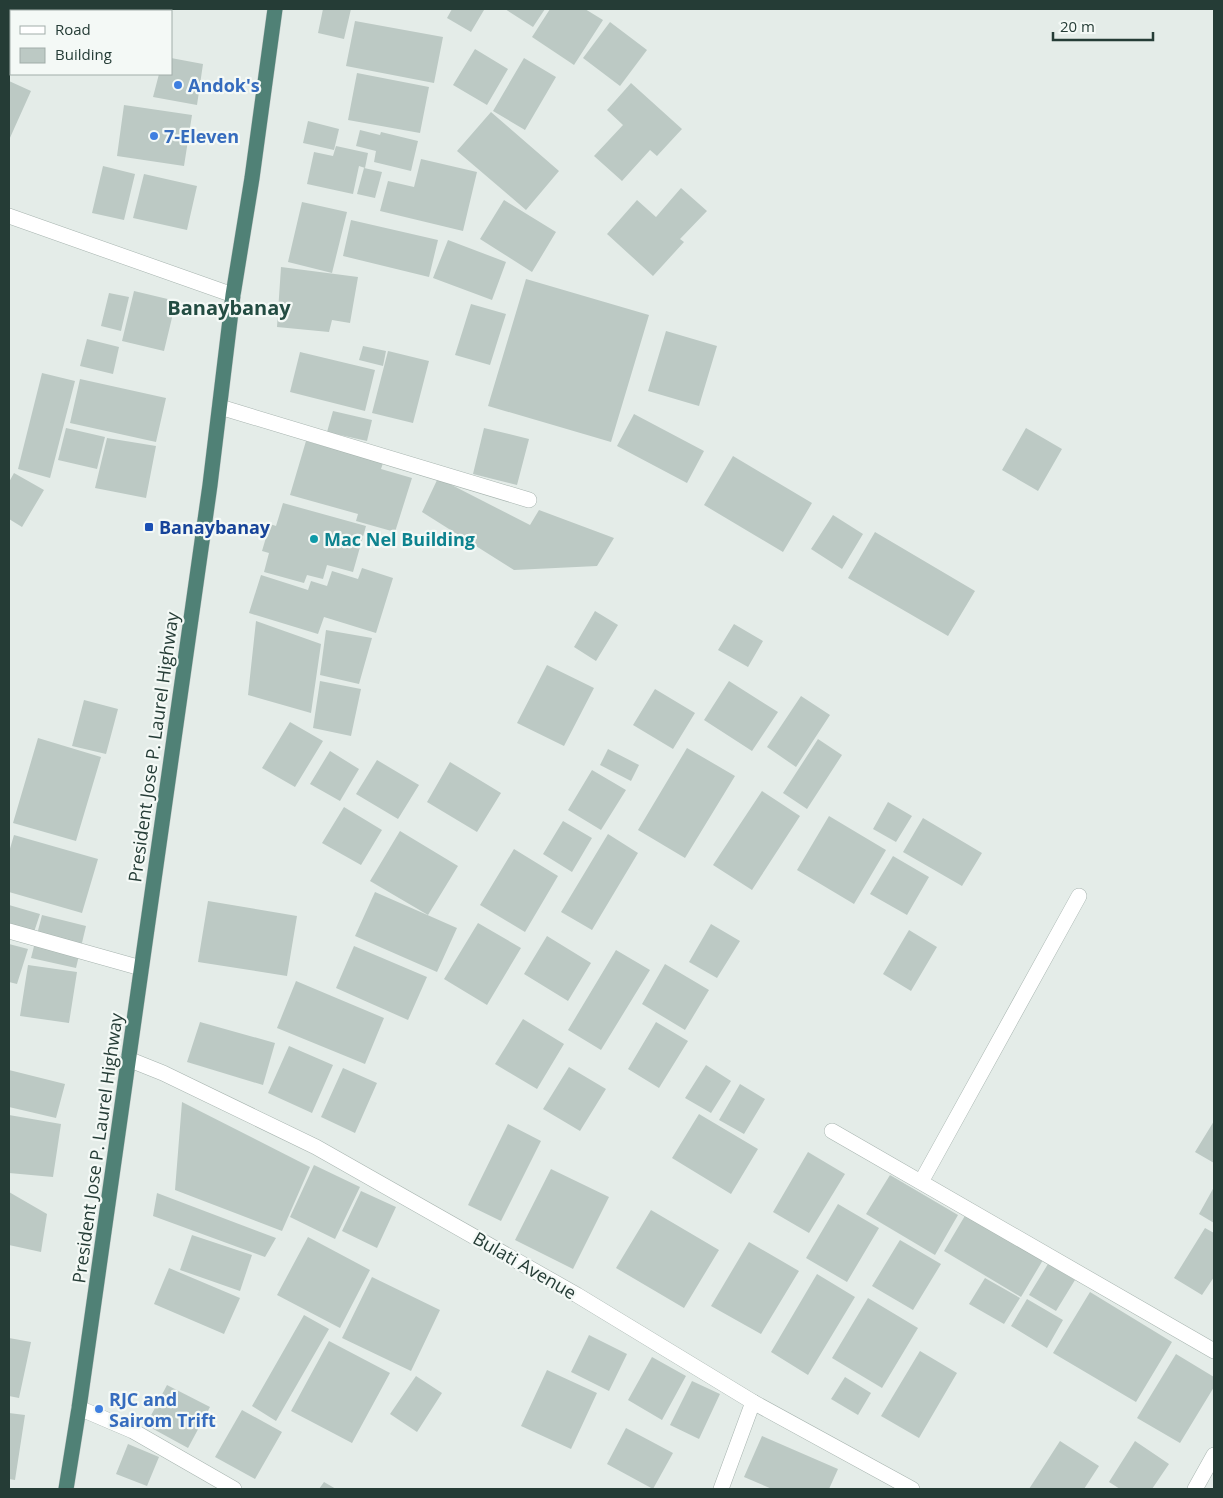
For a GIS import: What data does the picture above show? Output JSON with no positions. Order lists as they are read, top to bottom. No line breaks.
{"streets":{"highway":["President Jose P. Laurel Highway"],"street":["Bulati Avenue"]},"crossings":[["President Jose P. Laurel Highway","Bulati Avenue"]],"districts":["Banaybanay"],"places":{"other":["Andok's","7-Eleven","Mac Nel Building","RJC and Sairom Trift"],"transit":["Banaybanay"]},"legend":["Road","Building"],"scale_bar":"20 m"}
